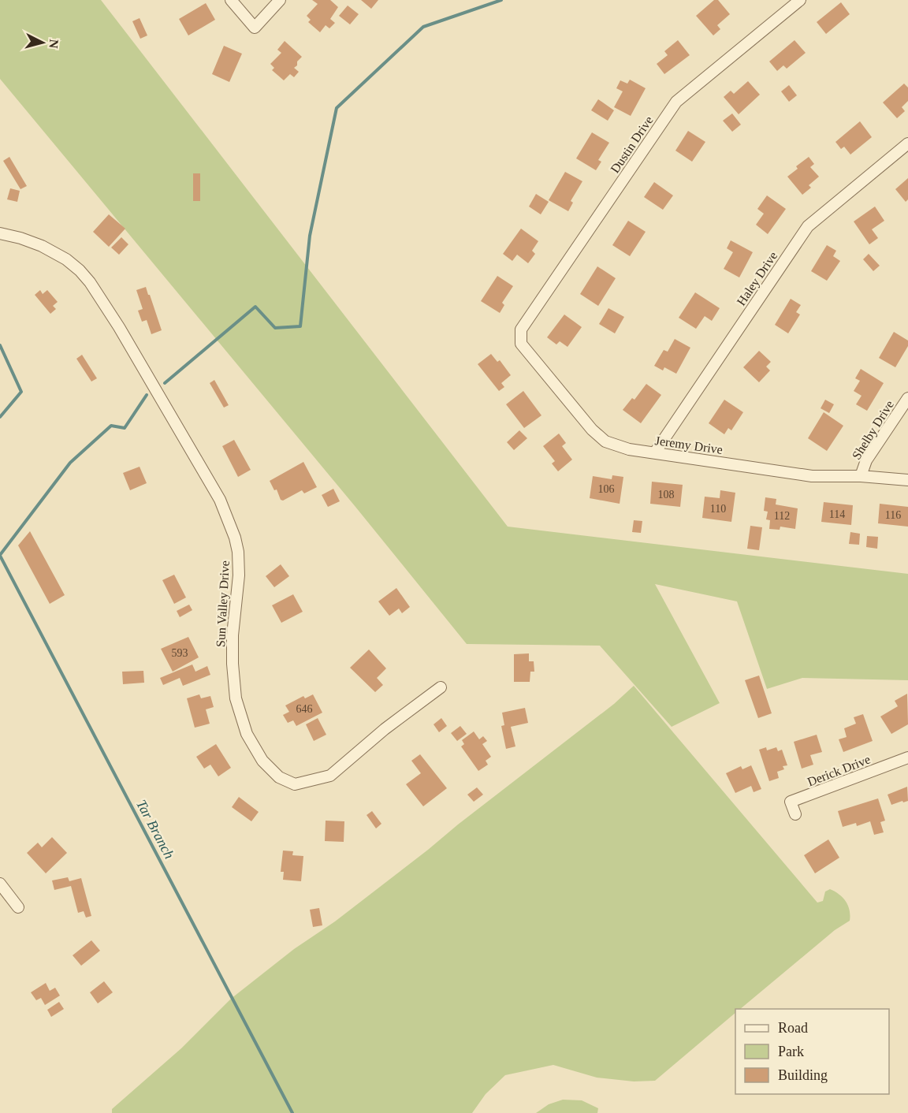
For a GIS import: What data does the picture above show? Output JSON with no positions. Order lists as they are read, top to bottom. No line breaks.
{"streets":{"street":["Dustin Drive","Haley Drive","Shelby Drive","Jeremy Drive","Sun Valley Drive","Derick Drive"]},"crossings":[["Dustin Drive","Jeremy Drive"],["Haley Drive","Jeremy Drive"],["Shelby Drive","Jeremy Drive"]],"water":["Tar Branch"],"house_numbers":["106","108","110","114","116","112","593","646"],"legend":["Road","Park","Building"],"north":"right"}
